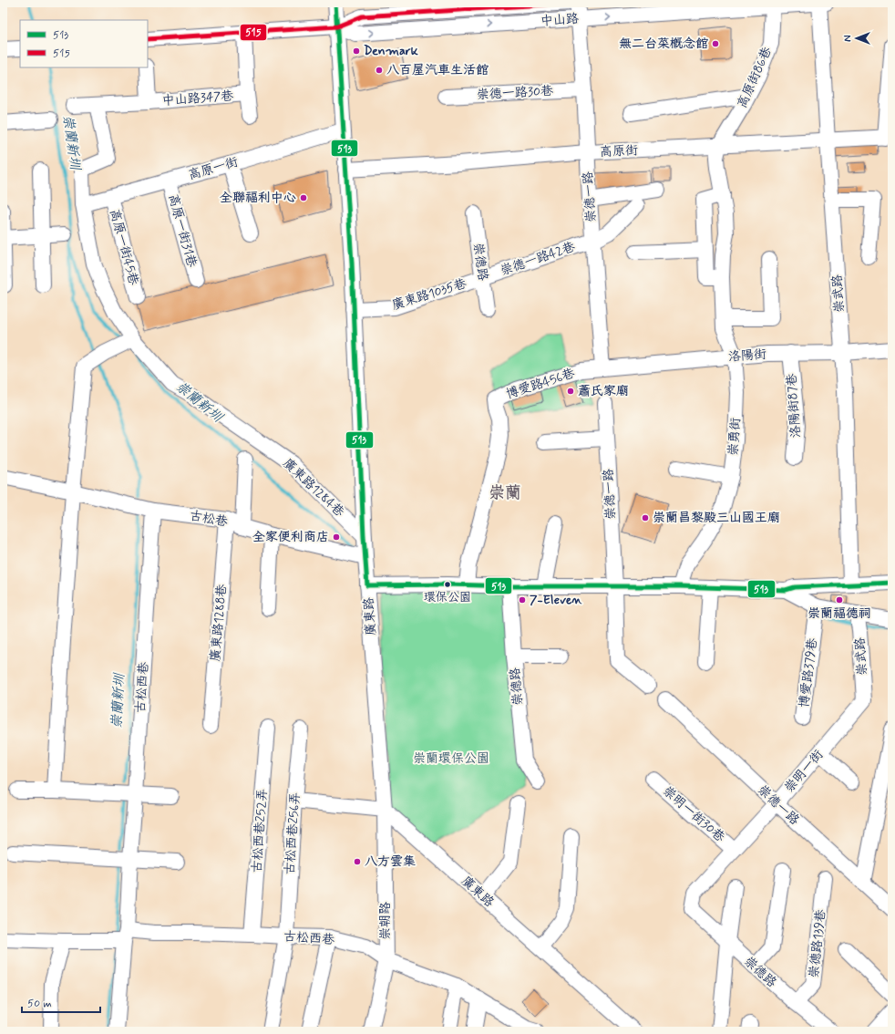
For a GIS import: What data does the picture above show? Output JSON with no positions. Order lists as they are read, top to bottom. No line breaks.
{"streets":{"street":["中山路","高原街86巷","崇德一路30巷","中山路347巷","高原街","高原一街","崇德一路","高原一街31巷","高原一街45巷","崇德一路42巷","崇德路","崇武路","廣東路1035巷","洛陽街","博愛路456巷","洛陽街87巷","崇勇街","廣東路1284巷","古松巷","廣東路","廣東路1288巷","博愛路379巷","古松西巷","崇明一街","崇明一街30巷","古松西巷252弄","古松西巷256弄","崇朝路","崇德路139巷"]},"crossings":[["中山路","高原街86巷"],["中山路","中山路347巷"],["中山路","崇德一路"],["中山路","崇武路"],["中山路","廣東路"],["高原街86巷","高原街"],["高原街86巷","崇勇街"],["崇德一路30巷","崇德一路"],["中山路347巷","廣東路1284巷"],["高原街","崇德一路"],["高原街","崇武路"],["高原街","崇勇街"],["高原街","廣東路"],["高原一街","高原一街31巷"],["高原一街","高原一街45巷"],["高原一街","廣東路1284巷"],["高原一街","廣東路"],["崇德一路","崇德一路42巷"],["崇德一路","洛陽街"],["崇德一路","博愛路456巷"],["崇德一路","崇明一街"],["崇德一路42巷","崇德路"],["崇德一路42巷","廣東路1035巷"],["崇德路","廣東路1035巷"],["崇德路","崇明一街"],["崇德路","崇德路139巷"],["崇武路","洛陽街"],["崇武路","崇明一街"],["廣東路1035巷","廣東路"],["洛陽街","博愛路456巷"],["洛陽街","洛陽街87巷"],["洛陽街","崇勇街"],["廣東路1284巷","廣東路"],["古松巷","廣東路"],["古松巷","廣東路1288巷"],["古松巷","古松西巷"],["廣東路","崇朝路"],["古松西巷","古松西巷252弄"],["古松西巷","古松西巷256弄"],["古松西巷","崇朝路"],["崇明一街","崇明一街30巷"]],"districts":["崇蘭"],"water":["崇蘭新圳"],"parks":["崇蘭環保公園"],"places":["無二台菜概念館","Denmark","八百屋汽車生活館","全聯福利中心","蕭氏家廟","崇蘭昌黎殿三山國王廟","全家便利商店","環保公園","7-Eleven","崇蘭福德祠","八方雲集"],"lines":["transit line 513","transit line 515"],"legend":["513","515"],"scale_bar":"50 m","north":"left"}
